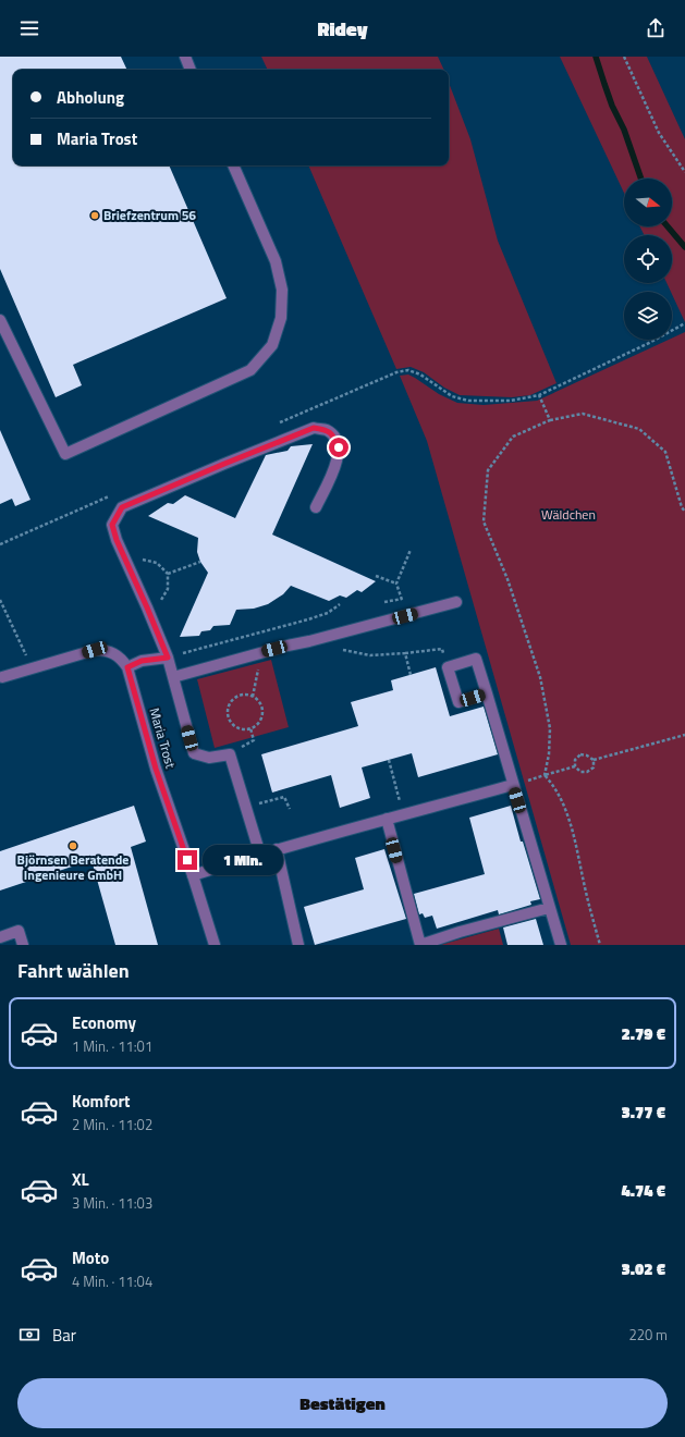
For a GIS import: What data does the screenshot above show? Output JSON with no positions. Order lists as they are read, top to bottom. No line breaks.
{"streets":{"street":["Maria Trost"]},"parks":["Wäldchen"],"places":["Briefzentrum 56","Björnsen Beratende Ingenieure GmbH"],"north":"right","page":{"header":"Ridey","banner":["Abholung","Maria Trost"],"bubble":"1 Min.","heading":"Fahrt wählen","list":[{"name":"Economy","note":"1 Min. · 11:01","value":"2.79 €"},{"name":"Komfort","note":"2 Min. · 11:02","value":"3.77 €"},{"name":"XL","note":"3 Min. · 11:03","value":"4.74 €"},{"name":"Moto","note":"4 Min. · 11:04","value":"3.02 €"}],"pay":["Bar","220 m"],"buttons":"Bestätigen"}}
